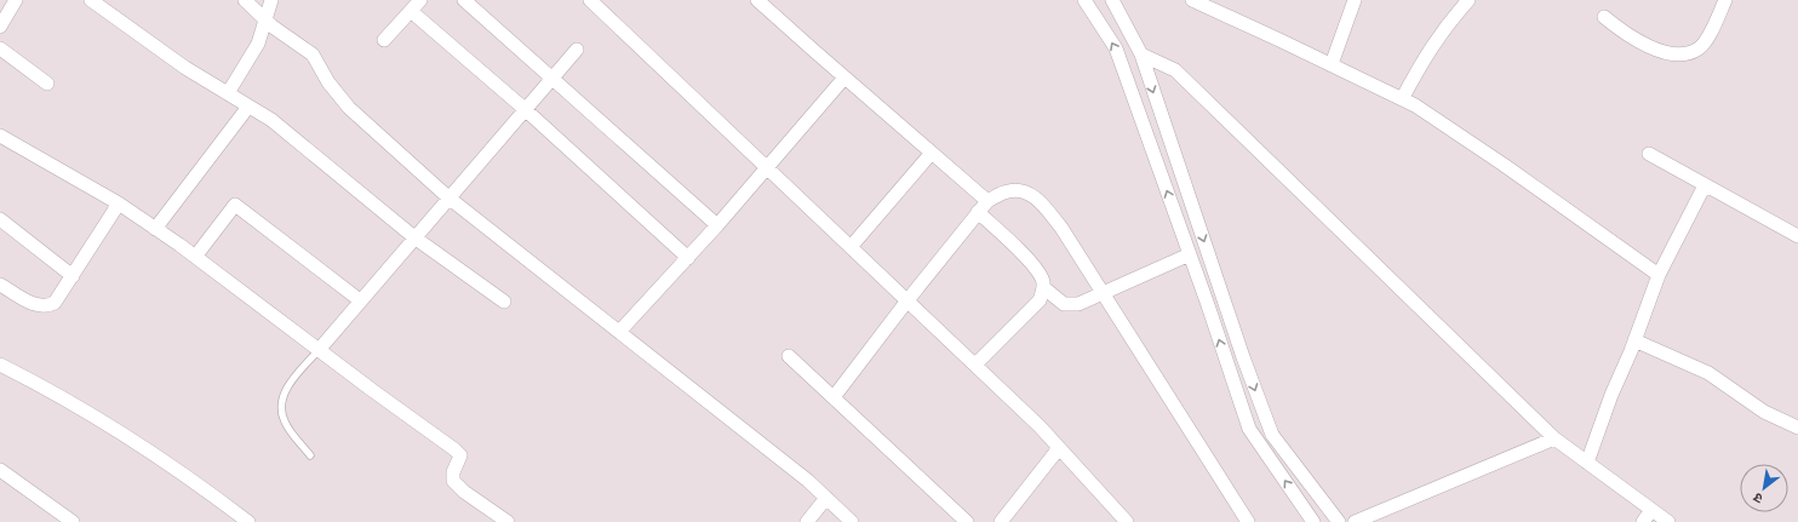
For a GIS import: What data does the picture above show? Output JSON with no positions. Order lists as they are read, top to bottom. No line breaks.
{"north":"bottom left"}
